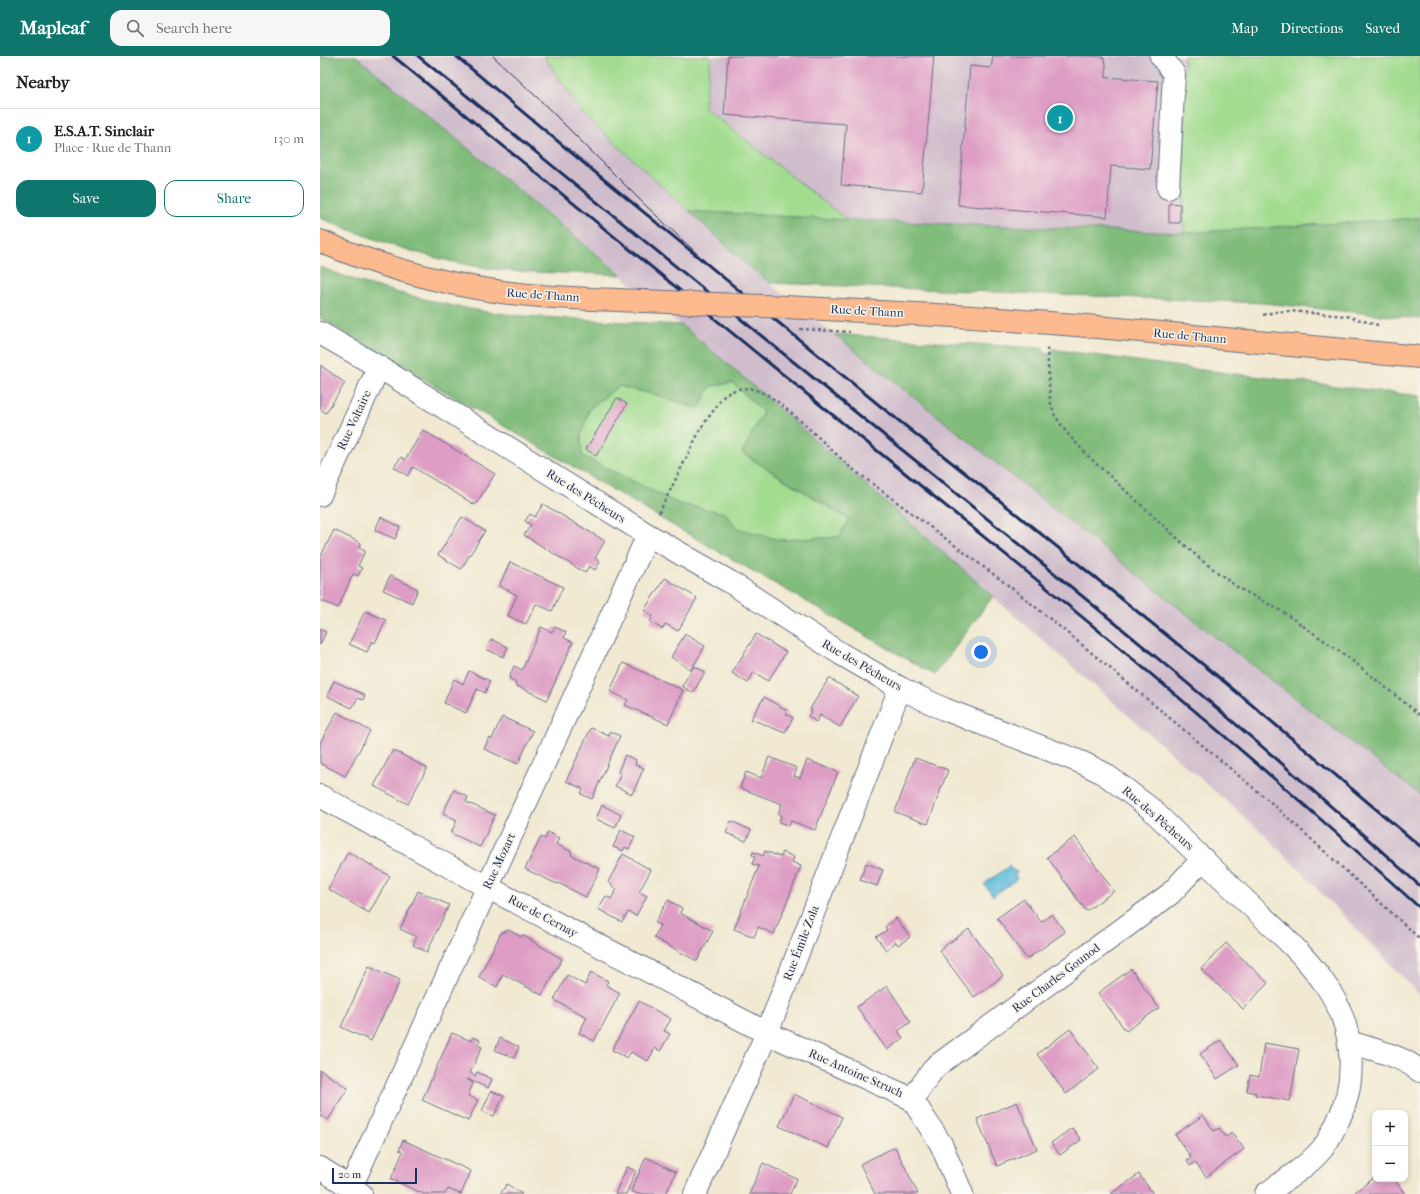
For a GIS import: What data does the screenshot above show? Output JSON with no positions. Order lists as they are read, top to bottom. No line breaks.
{"streets":{"main road":["Rue de Thann"],"street":["Rue Voltaire","Rue des Pêcheurs","Rue Mozart","Rue de Cernay","Rue Émile Zola","Rue Charles Gounod","Rue Antoine Struch"]},"crossings":[["Rue Voltaire","Rue des Pêcheurs"],["Rue des Pêcheurs","Rue Mozart"],["Rue des Pêcheurs","Rue Émile Zola"],["Rue des Pêcheurs","Rue Charles Gounod"],["Rue Mozart","Rue de Cernay"],["Rue de Cernay","Rue Émile Zola"],["Rue de Cernay","Rue Antoine Struch"],["Rue Émile Zola","Rue Antoine Struch"],["Rue Charles Gounod","Rue Antoine Struch"]],"scale_bar":"20 m","page":{"header":"Mapleaf","search":"Search here","nav":["Map","Directions","Saved"],"heading":"Nearby","pins":"1","list":[{"mark":"1","name":"E.S.A.T. Sinclair","note":"Place · Rue de Thann","value":"130 m"}],"buttons":["Save","Share"],"map_buttons":["+","−"],"scale":"20 m"}}
